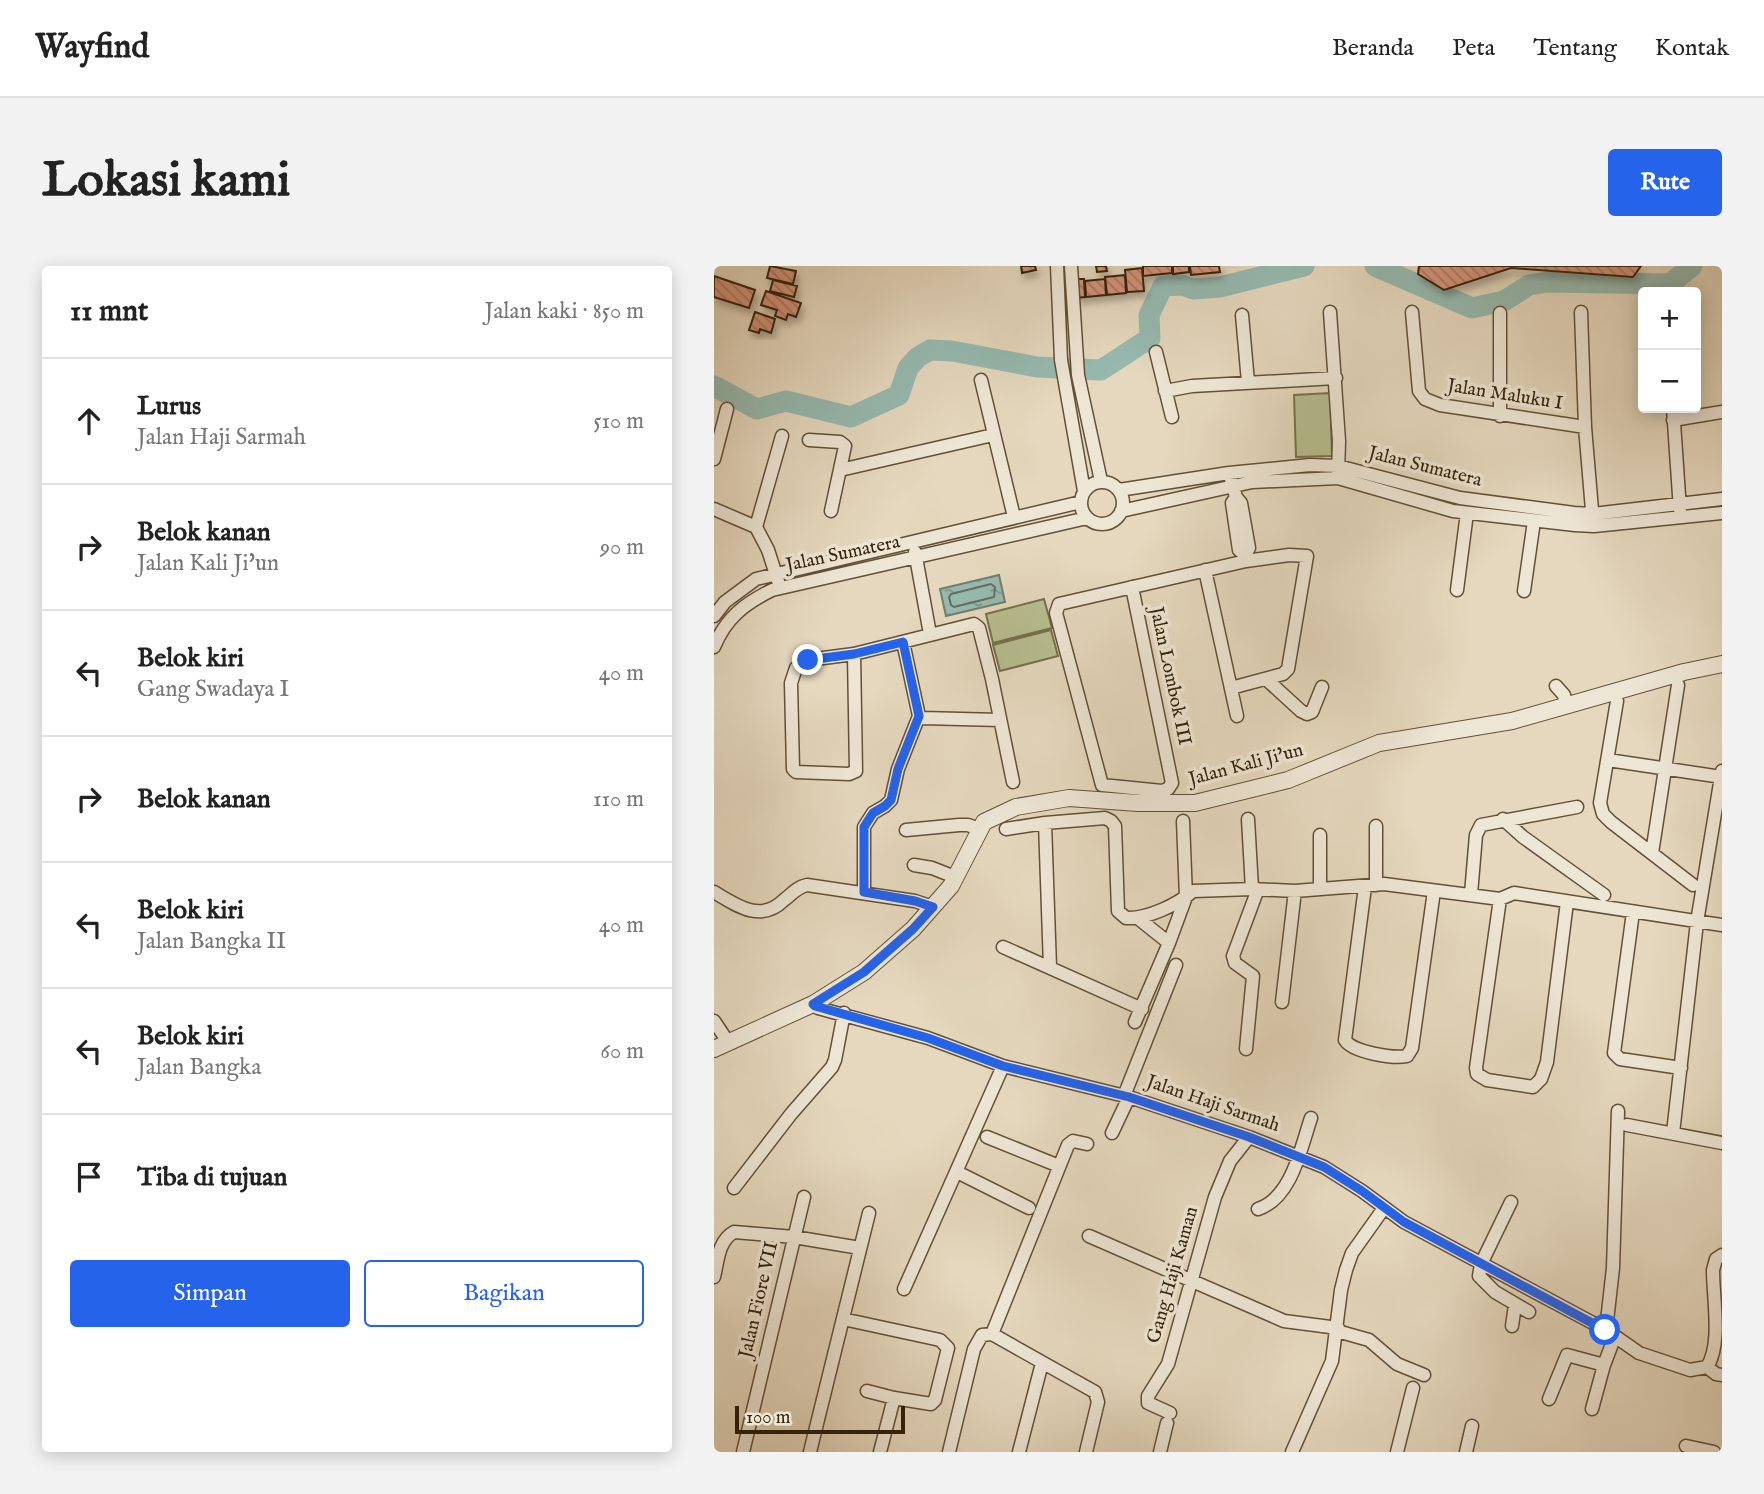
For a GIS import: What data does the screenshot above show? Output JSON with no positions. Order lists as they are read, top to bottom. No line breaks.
{"streets":{"street":["Jalan Maluku I","Jalan Sumatera","Jalan Lombok III","Jalan Kali Ji'un","Jalan Haji Sarmah","Gang Haji Kaman","Jalan Fiore VII"]},"crossings":[["Jalan Haji Sarmah","Gang Haji Kaman"]],"scale_bar":"100 m","page":{"header":"Wayfind","nav":["Beranda","Peta","Tentang","Kontak"],"buttons":["Rute",["Simpan","Bagikan"]],"title":"Lokasi kami","heading":["11 mnt","Jalan kaki · 850 m"],"map_buttons":["+","−"],"list":[["Lurus","Jalan Haji Sarmah","510 m"],["Belok kanan","Jalan Kali Ji'un","90 m"],["Belok kiri","Gang Swadaya I","40 m"],["Belok kanan","110 m"],["Belok kiri","Jalan Bangka II","40 m"],["Belok kiri","Jalan Bangka","60 m"],"Tiba di tujuan"],"scale":"100 m"}}
